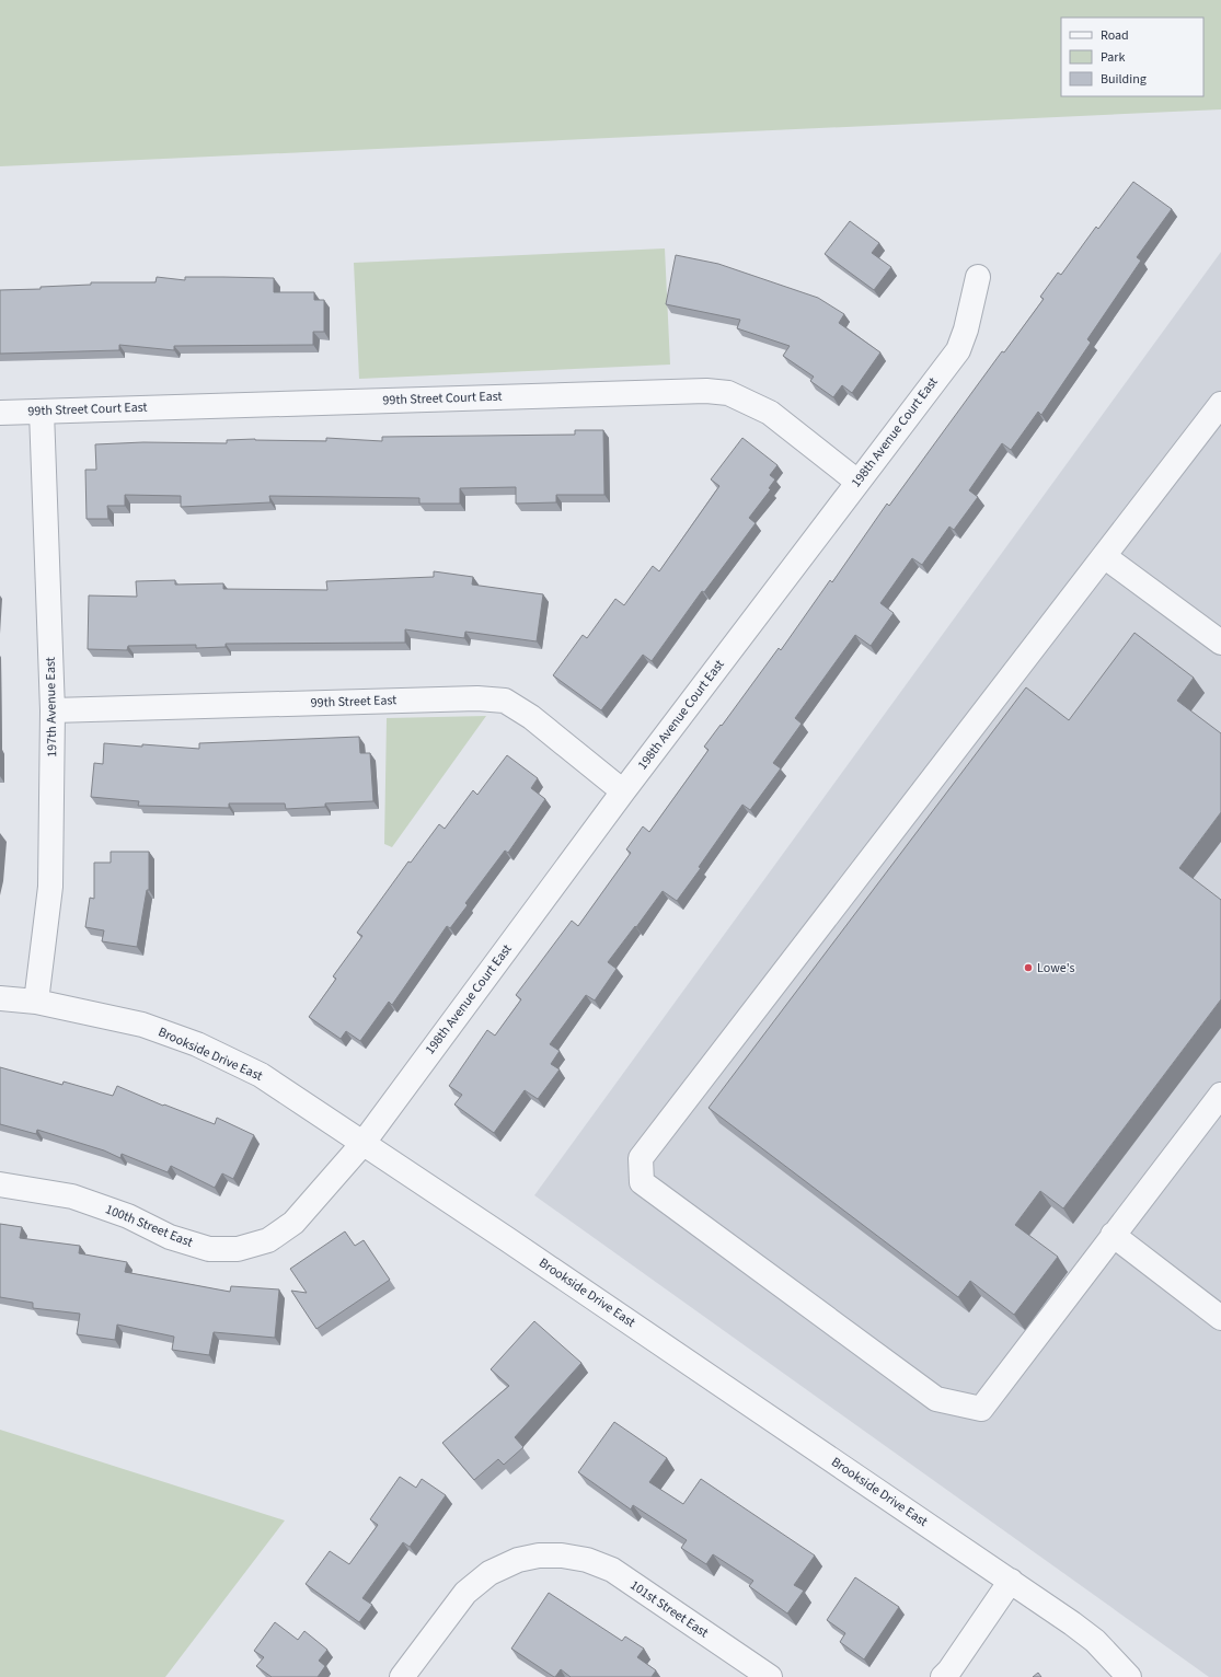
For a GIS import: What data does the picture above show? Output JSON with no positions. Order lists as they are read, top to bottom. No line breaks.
{"streets":{"street":["99th Street Court East","198th Avenue Court East","99th Street East","197th Avenue East","Brookside Drive East","100th Street East","101st Street East"]},"crossings":[["99th Street Court East","198th Avenue Court East"],["99th Street Court East","197th Avenue East"],["198th Avenue Court East","99th Street East"],["198th Avenue Court East","Brookside Drive East"],["198th Avenue Court East","100th Street East"],["99th Street East","197th Avenue East"],["197th Avenue East","Brookside Drive East"],["Brookside Drive East","100th Street East"]],"places":["Lowe's"],"legend":["Road","Park","Building"]}
